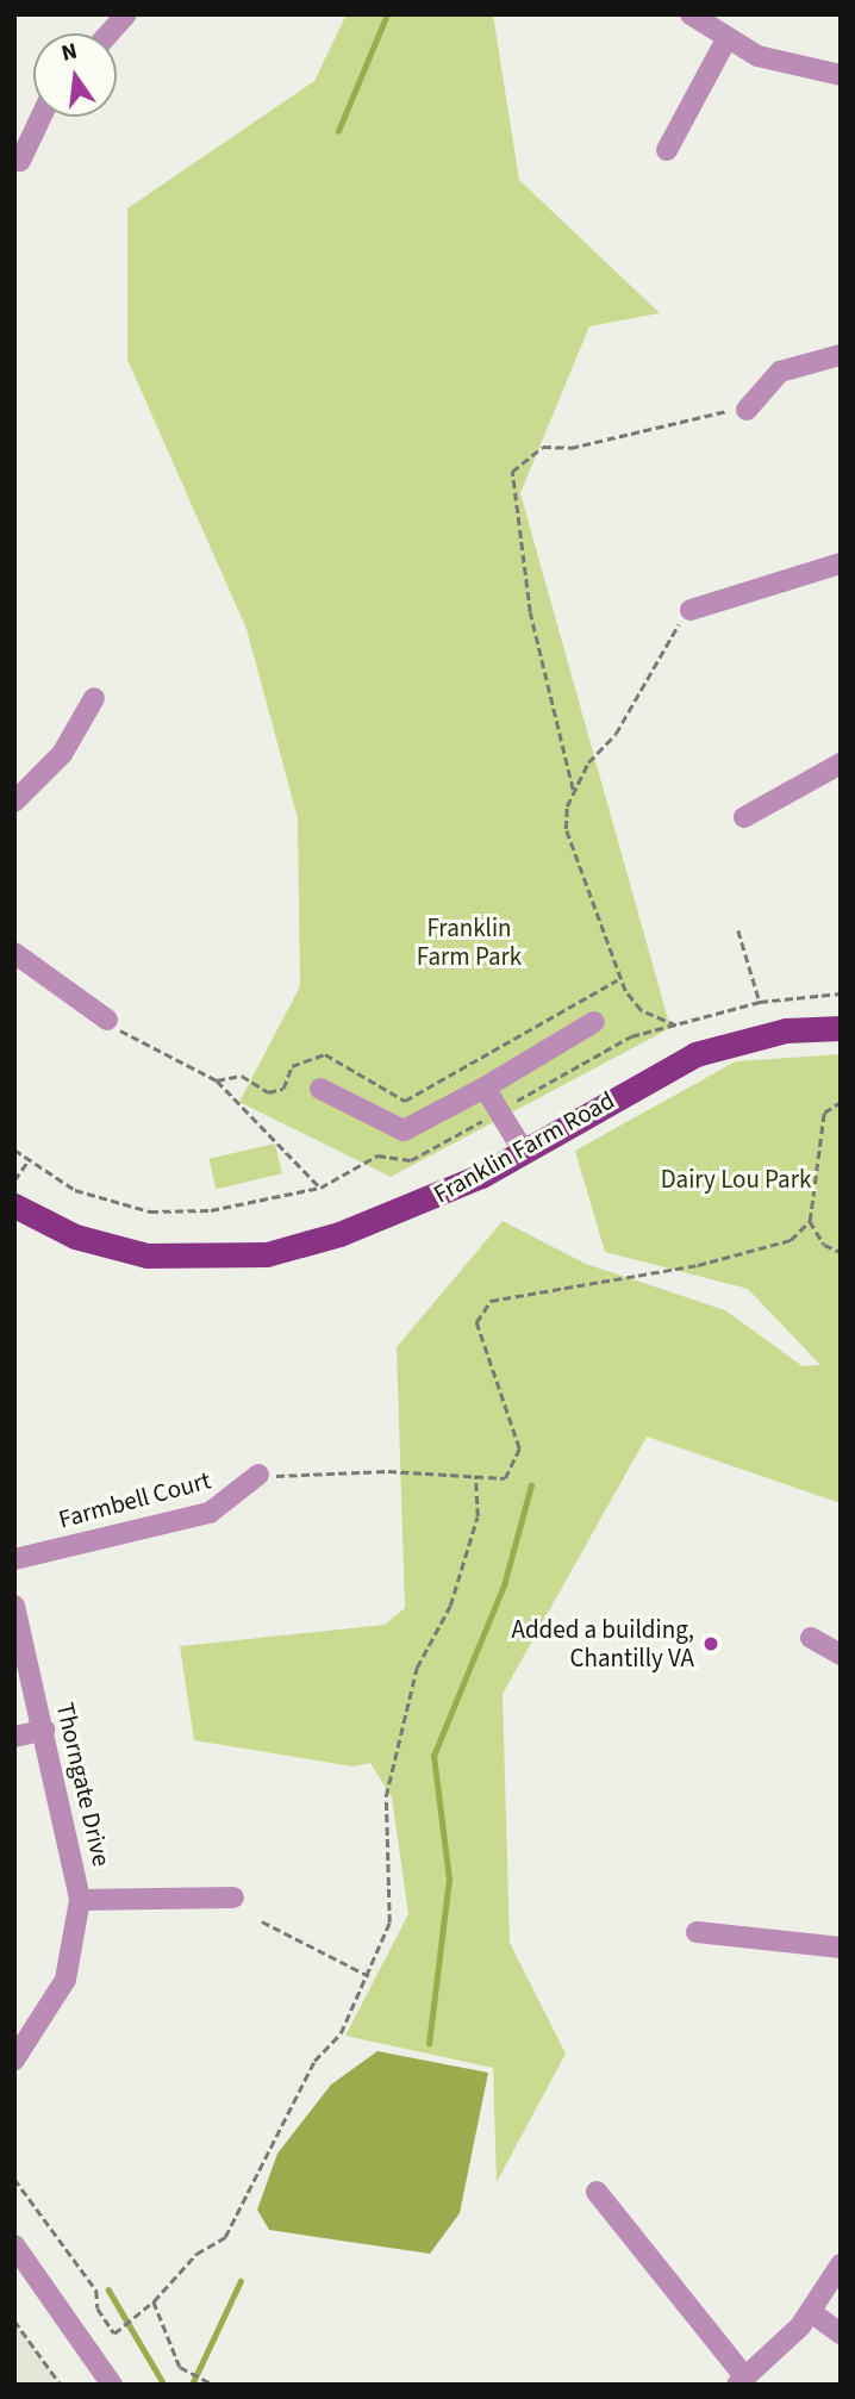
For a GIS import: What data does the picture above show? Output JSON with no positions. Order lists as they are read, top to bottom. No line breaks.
{"streets":{"main road":["Franklin Farm Road"],"street":["Farmbell Court","Thorngate Drive"]},"parks":["Franklin Farm Park","Dairy Lou Park"],"places":["Added a building, Chantilly VA"],"north":"top"}
